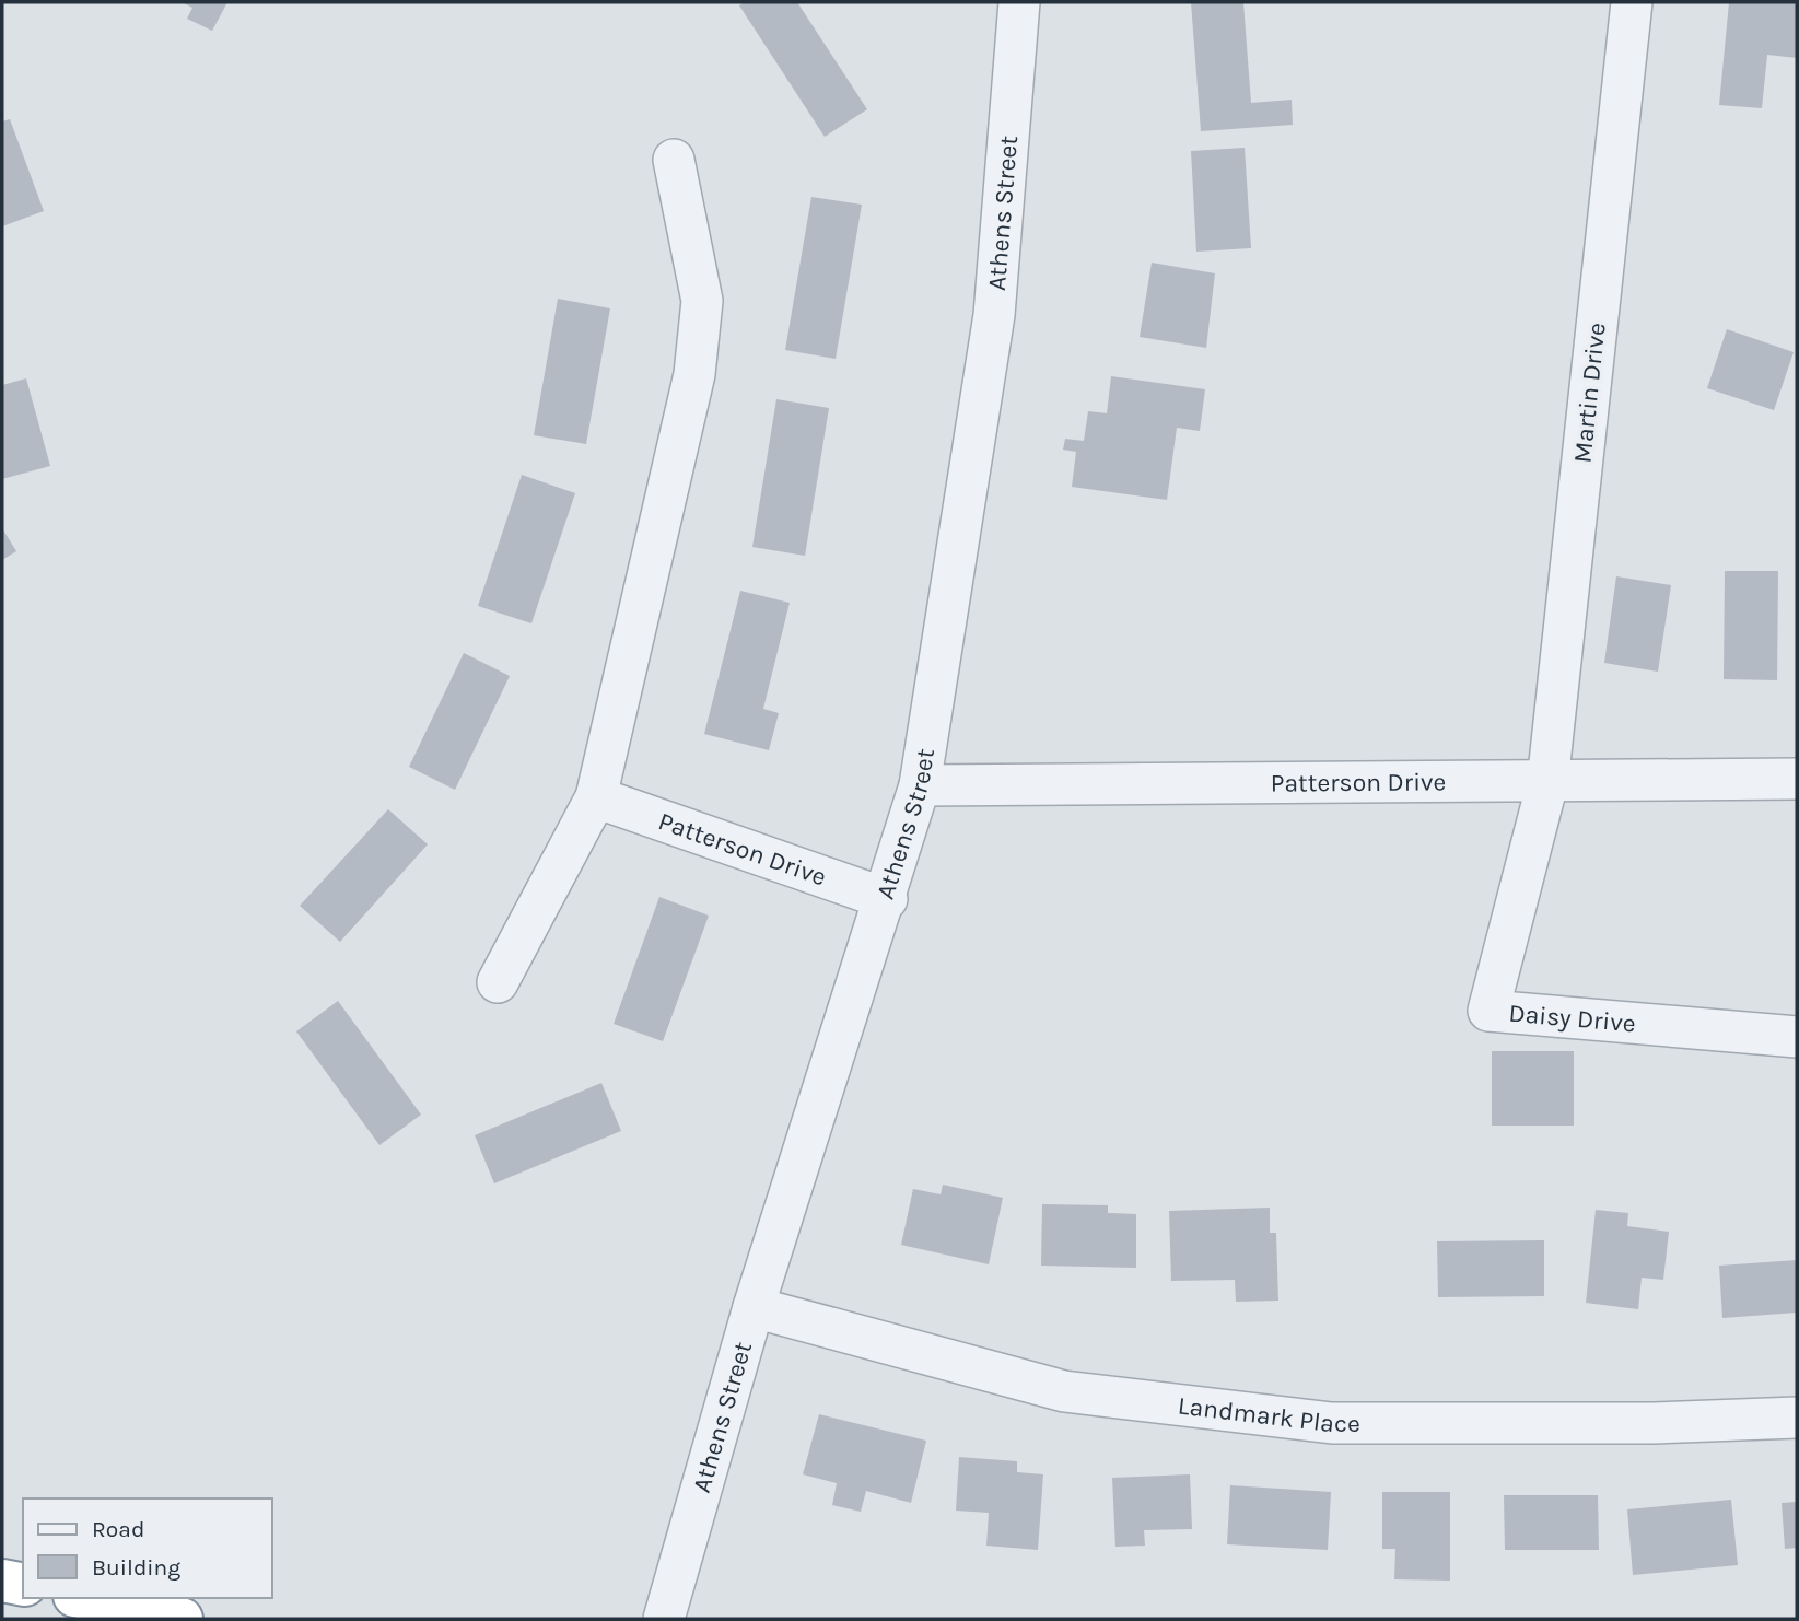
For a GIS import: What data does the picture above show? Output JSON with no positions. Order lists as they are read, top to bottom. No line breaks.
{"streets":{"street":["Athens Street","Martin Drive","Patterson Drive","Daisy Drive","Landmark Place"]},"crossings":[["Athens Street","Patterson Drive"],["Athens Street","Landmark Place"],["Martin Drive","Patterson Drive"],["Martin Drive","Daisy Drive"],["Patterson Drive","Daisy Drive"]],"legend":["Road","Building"]}
